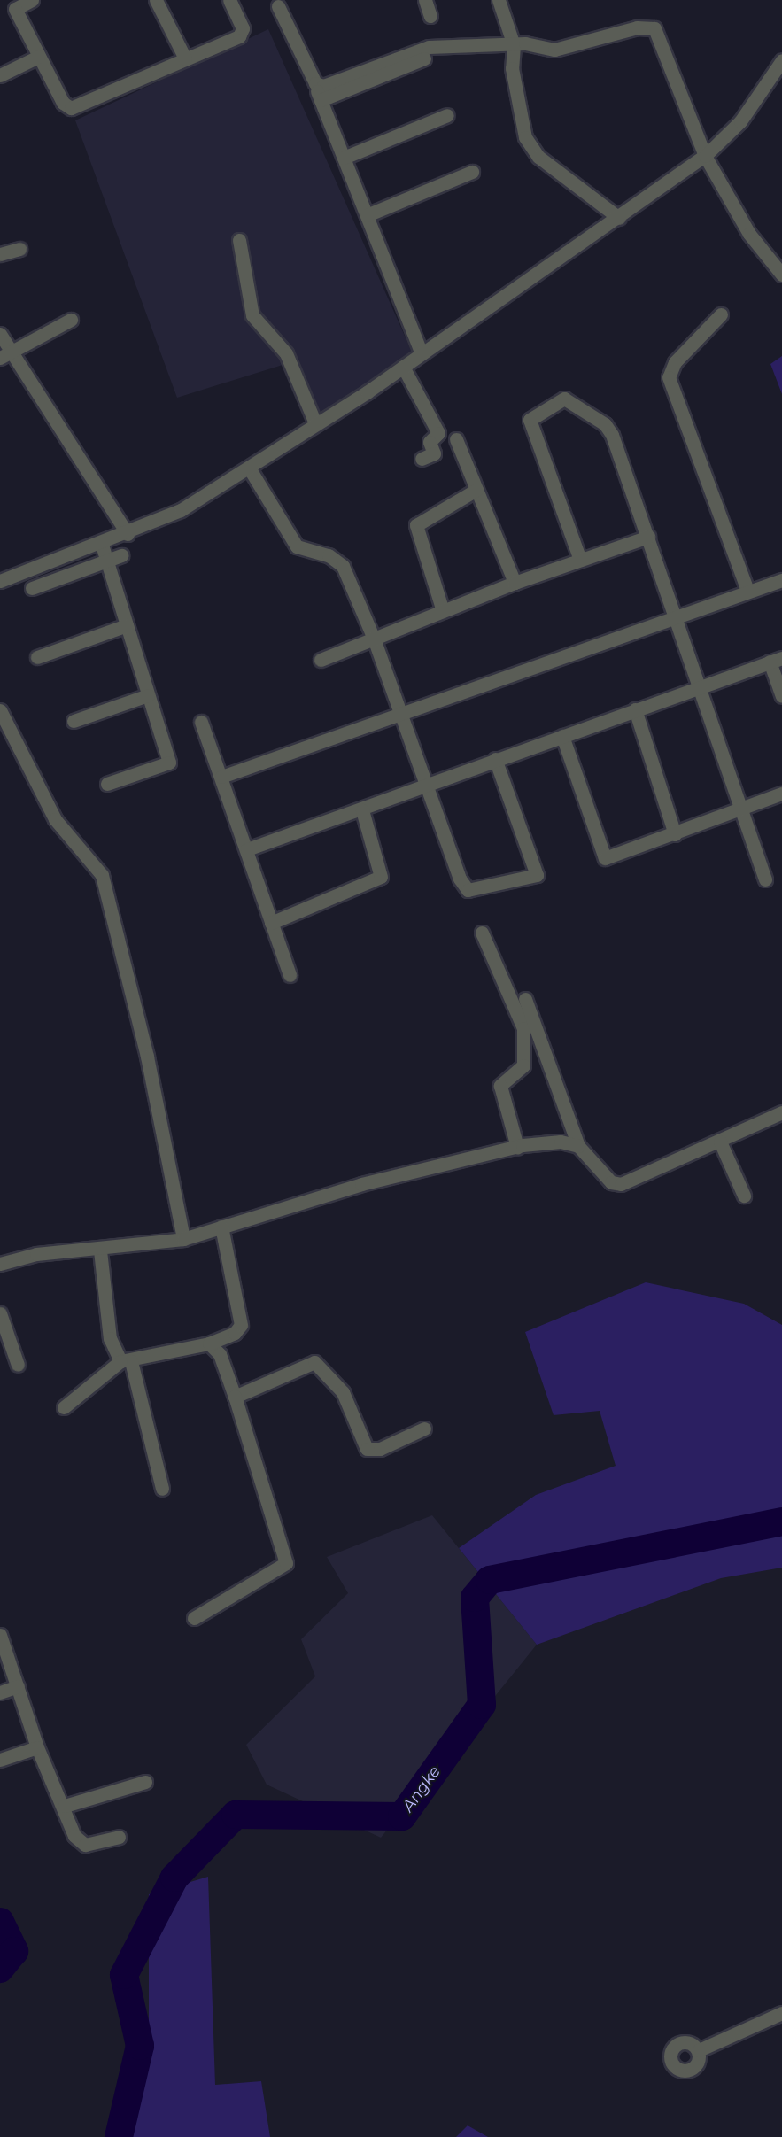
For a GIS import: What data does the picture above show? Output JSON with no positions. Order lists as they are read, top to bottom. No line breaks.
{"water":["Angke"]}
